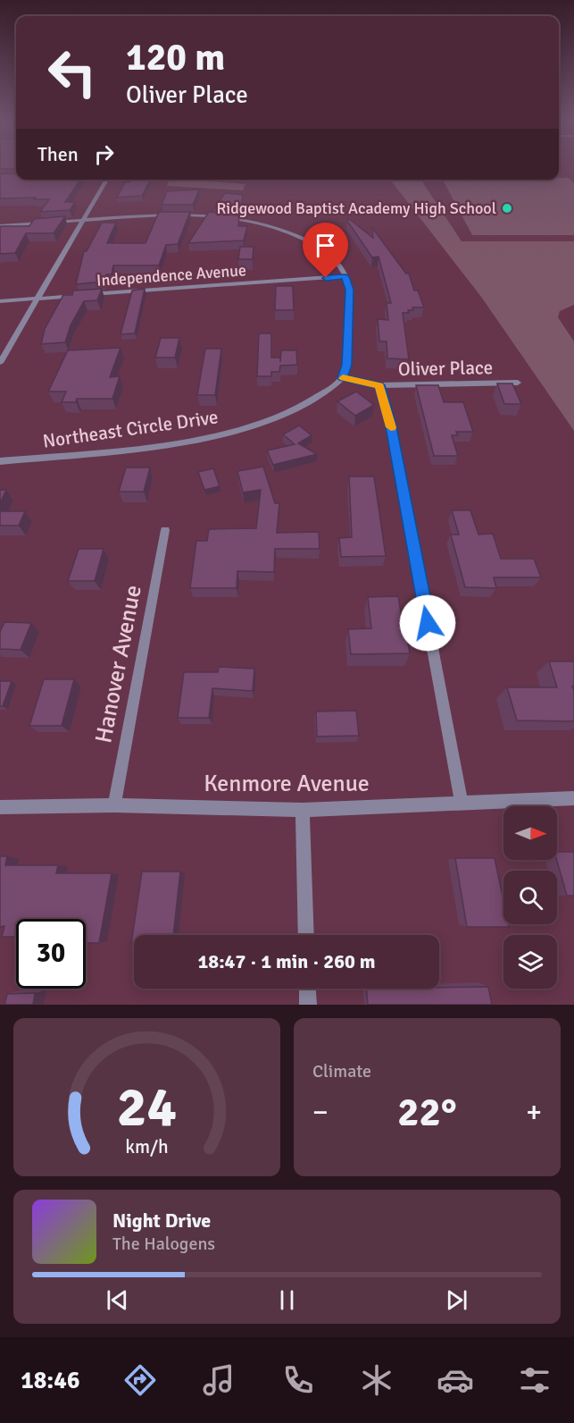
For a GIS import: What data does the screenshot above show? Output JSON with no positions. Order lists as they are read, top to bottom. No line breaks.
{"streets":{"street":["Independence Avenue","Oliver Place","Northeast Circle Drive","Hanover Avenue","Kenmore Avenue"]},"crossings":[["Oliver Place","Northeast Circle Drive"],["Hanover Avenue","Kenmore Avenue"]],"places":["Ridgewood Baptist Academy High School"],"north":"right","page":{"turn":["120 m","Oliver Place"],"then":"Then","limit":"30","trip":"18:47 · 1 min · 260 m","tile":"Climate","heat":["−","22°","+"],"song":["Night Drive","The Halogens"],"tabs":"18:46","gauge":["24","km/h"]}}
